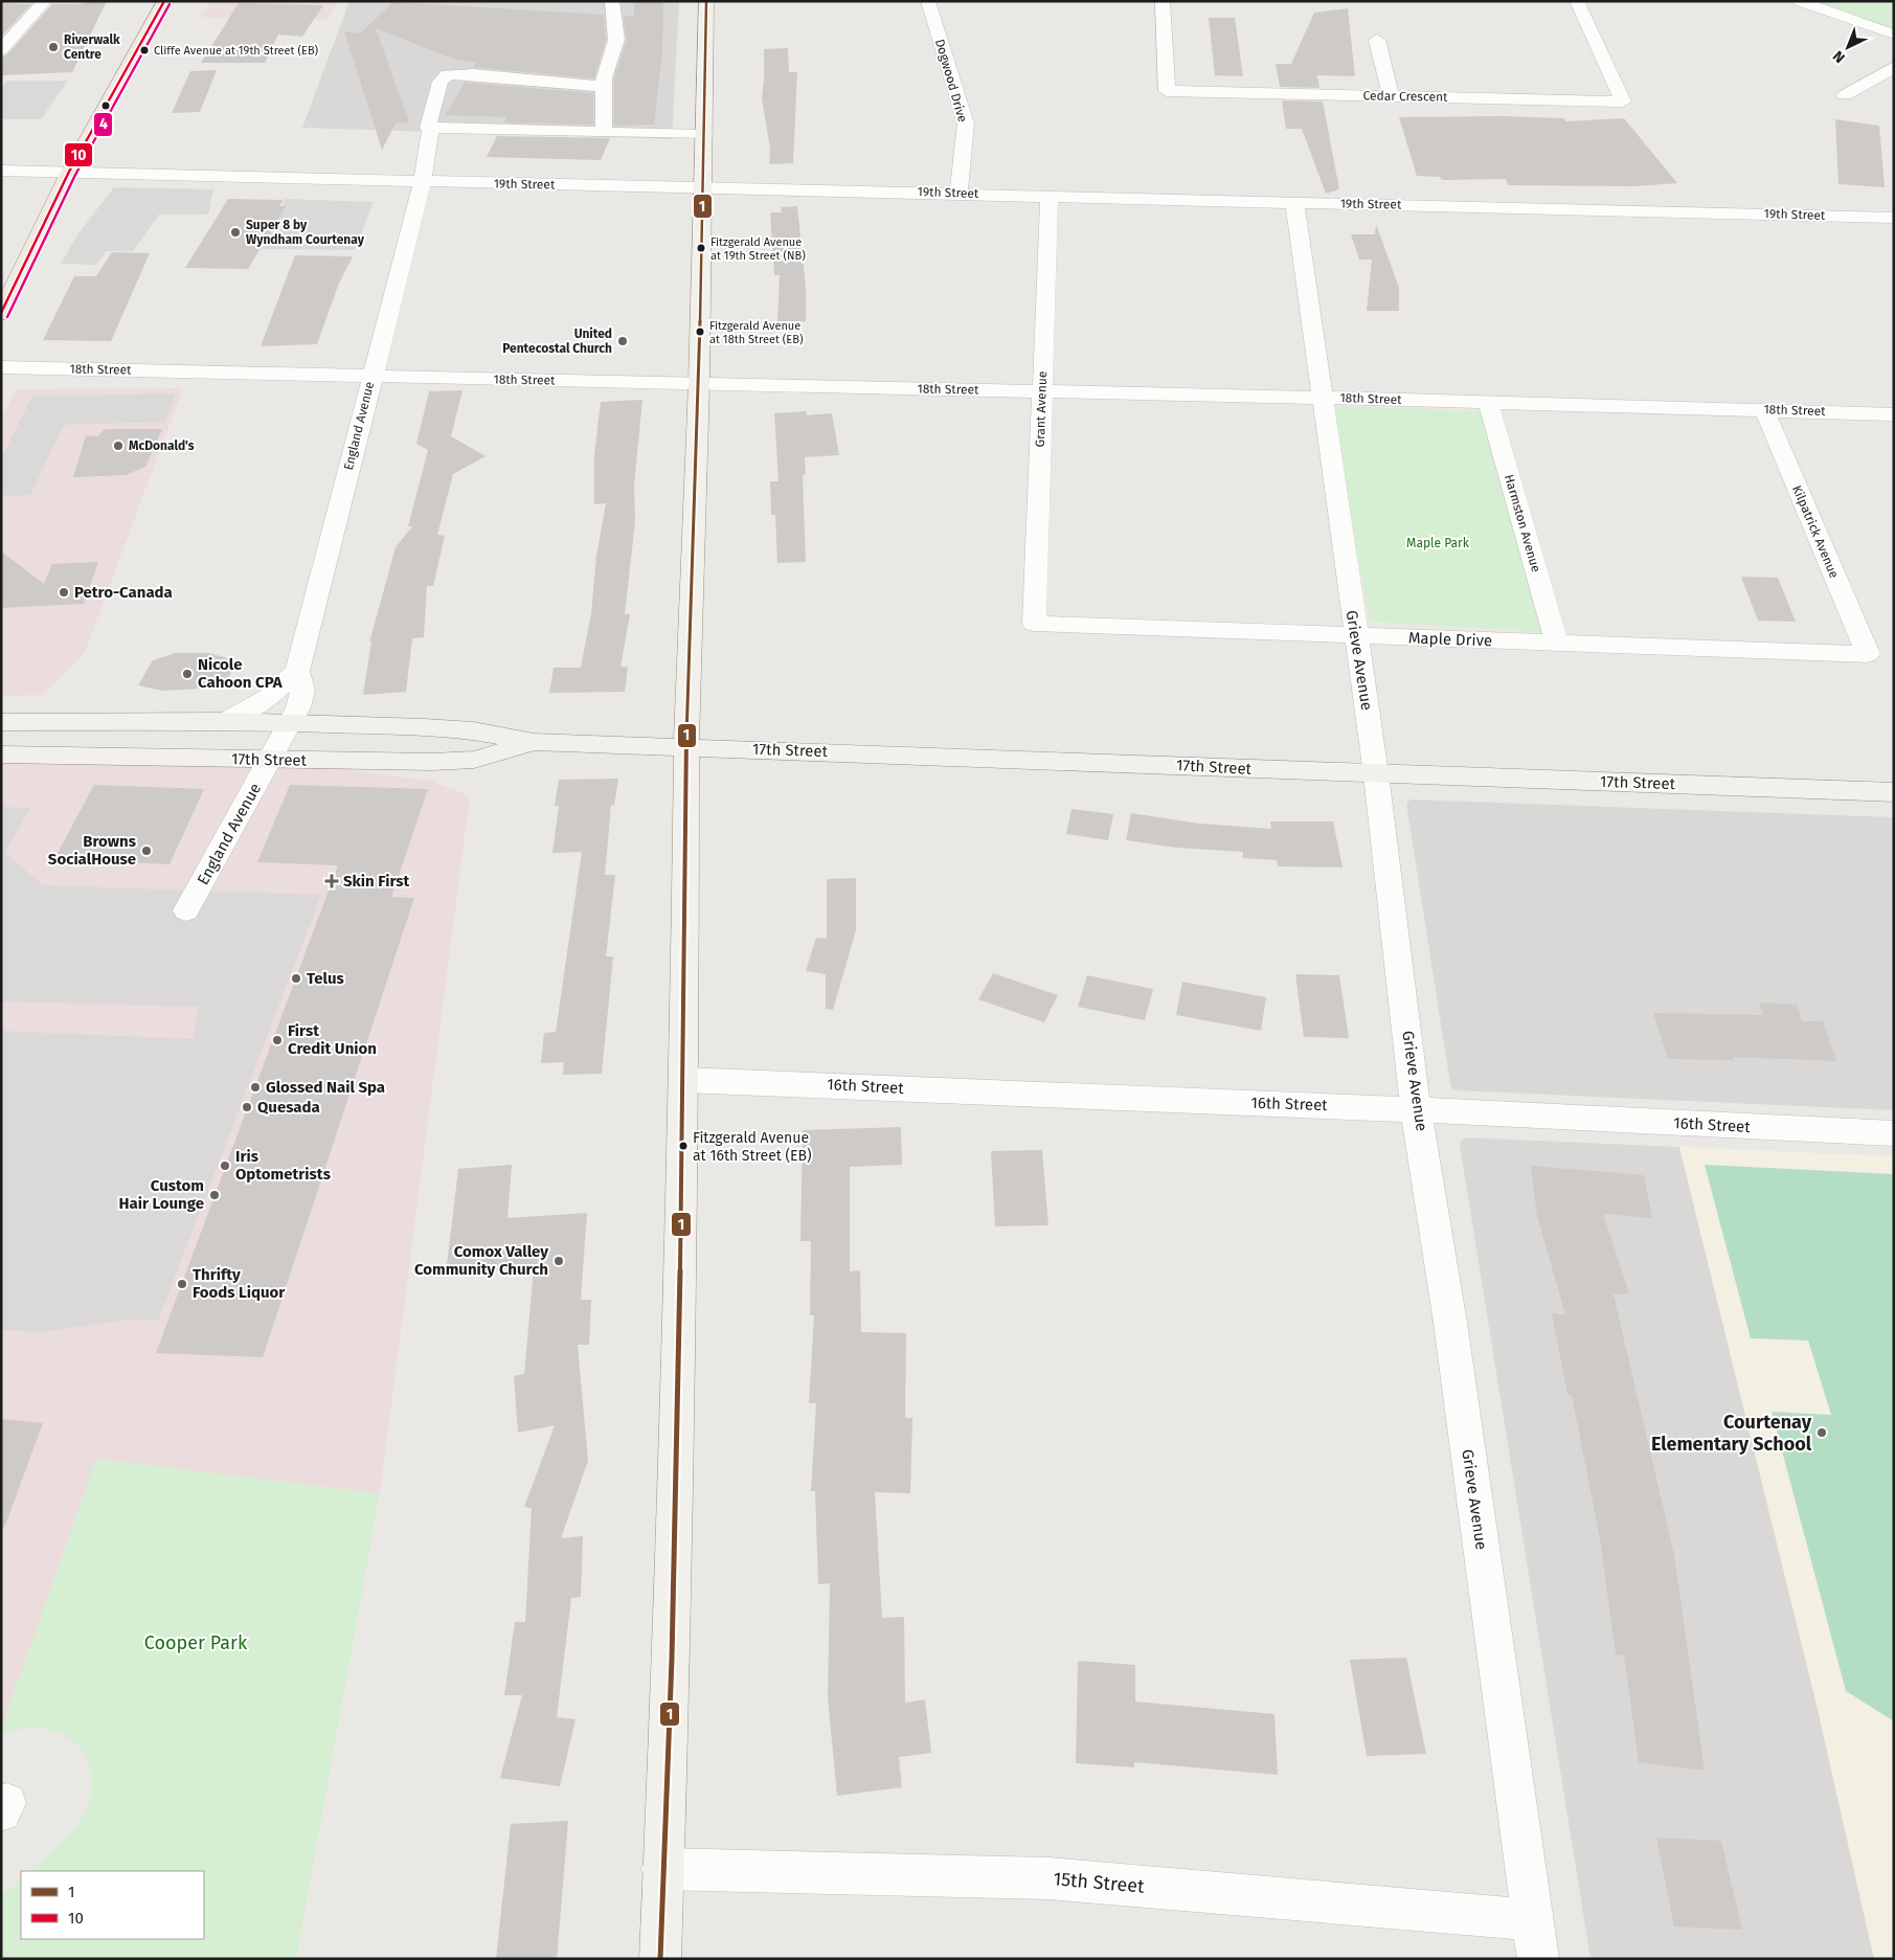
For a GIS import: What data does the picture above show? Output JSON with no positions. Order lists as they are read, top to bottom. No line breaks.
{"streets":{"street":["Dogwood Drive","Cedar Crescent","19th Street","18th Street","Grant Avenue","England Avenue","Harmston Avenue","Kilpatrick Avenue","Maple Drive","Grieve Avenue","17th Street","16th Street","15th Street"]},"crossings":[["Dogwood Drive","19th Street"],["19th Street","Grant Avenue"],["19th Street","England Avenue"],["19th Street","Grieve Avenue"],["18th Street","Grant Avenue"],["18th Street","England Avenue"],["18th Street","Harmston Avenue"],["18th Street","Kilpatrick Avenue"],["18th Street","Grieve Avenue"],["Grant Avenue","Maple Drive"],["England Avenue","17th Street"],["Harmston Avenue","Maple Drive"],["Kilpatrick Avenue","Maple Drive"],["Maple Drive","Grieve Avenue"],["Grieve Avenue","17th Street"],["Grieve Avenue","16th Street"],["Grieve Avenue","15th Street"]],"parks":["Maple Park","Cooper Park"],"places":{"other":["Riverwalk Centre","Cliffe Avenue at 19th Street (EB)","Super 8 by Wyndham Courtenay","Fitzgerald Avenue at 19th Street (NB)","Fitzgerald Avenue at 18th Street (EB)","United Pentecostal Church","McDonald's","Petro-Canada","Nicole Cahoon CPA","Browns SocialHouse","Telus","First Credit Union","Glossed Nail Spa","Quesada","Fitzgerald Avenue at 16th Street (EB)","Iris Optometrists","Custom Hair Lounge","Comox Valley Community Church","Thrifty Foods Liquor","Courtenay Elementary School"],"health":["Skin First"]},"lines":["transit line 1","transit line 10","transit line 4"],"legend":["1","10"],"north":"bottom left"}
